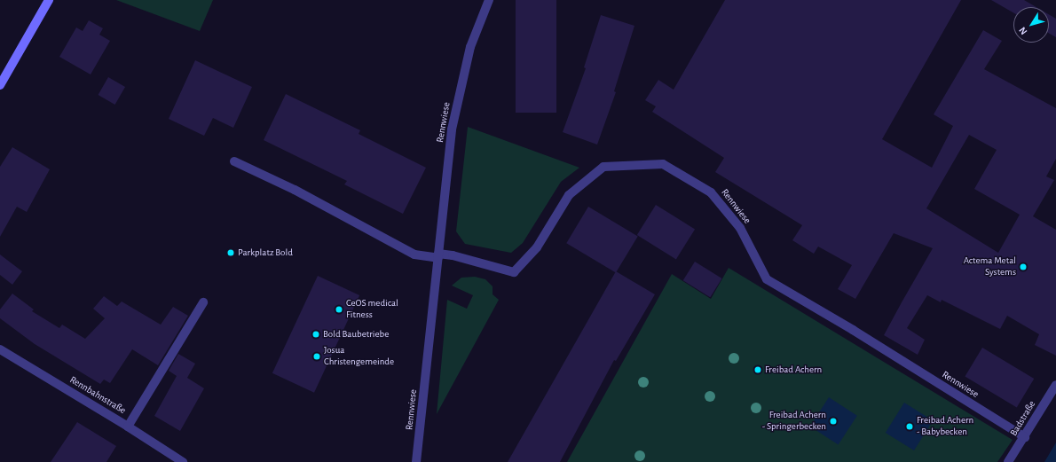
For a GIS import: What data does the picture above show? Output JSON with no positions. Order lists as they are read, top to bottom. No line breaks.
{"streets":{"street":["Rennwiese","Rennbahnstraße","Badstraße"]},"crossings":[["Rennwiese","Badstraße"]],"places":["Parkplatz Bold","Actema Metal Systems","CeOS medical Fitness","Bold Baubetriebe","Josua Christengemeinde","Freibad Achern","Freibad Achern - Springerbecken","Freibad Achern - Babybecken"],"north":"bottom left"}
